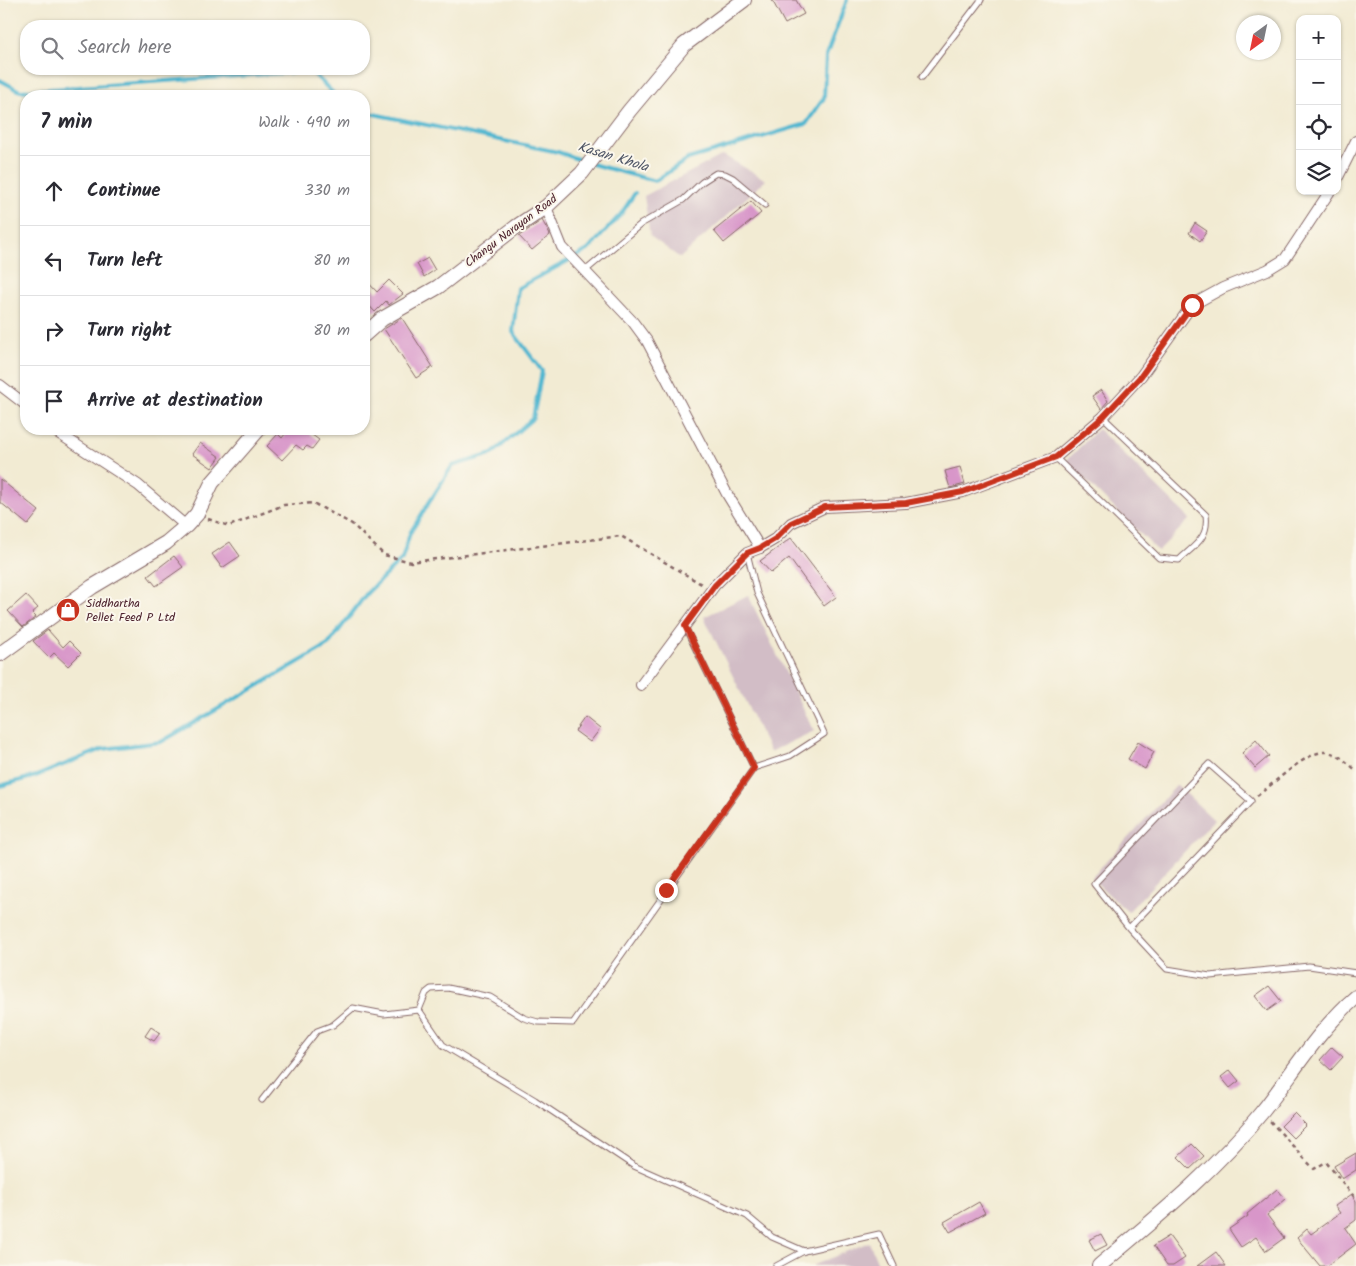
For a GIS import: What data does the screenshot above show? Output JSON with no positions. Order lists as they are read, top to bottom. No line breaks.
{"streets":{"main road":["Changu Narayan Road"]},"water":["Kasan Khola"],"places":{"shop":["Siddhartha Pellet Feed P Ltd"]},"north":"bottom left","page":{"map_buttons":["+","−"],"search":"Search here","heading":["7 min","Walk · 490 m"],"list":[["Continue","330 m"],["Turn left","80 m"],["Turn right","80 m"],"Arrive at destination"]}}
